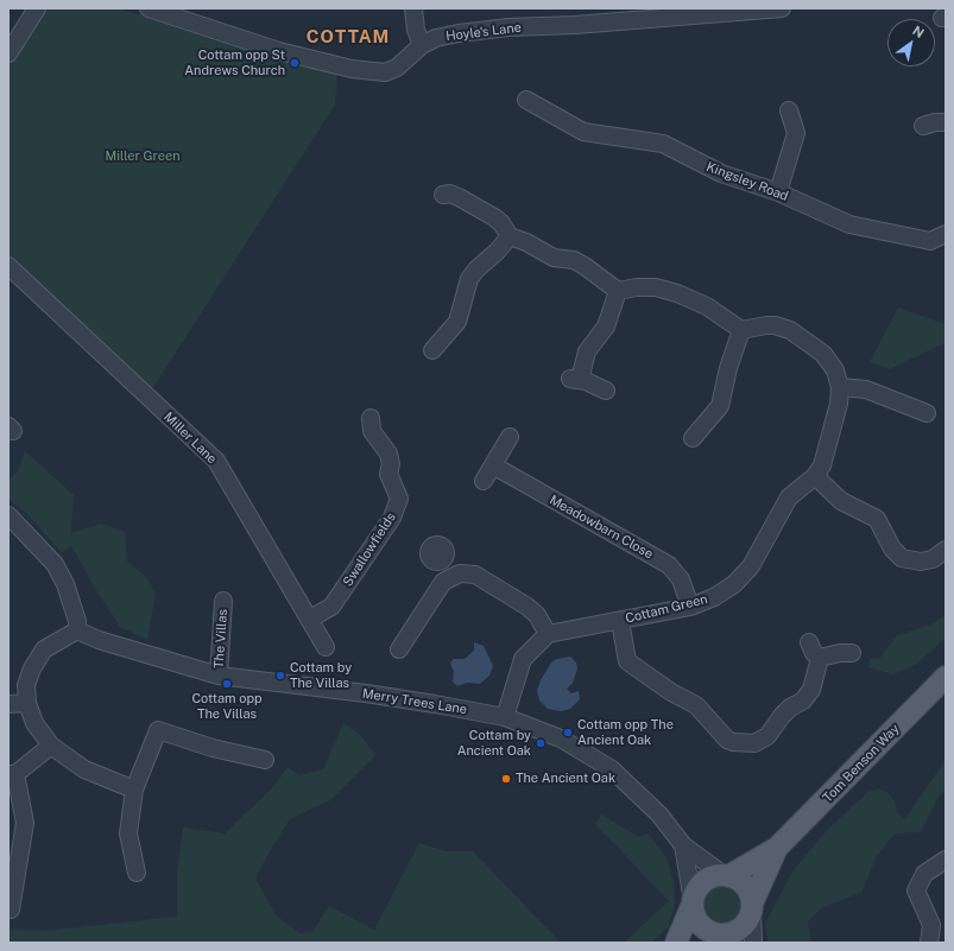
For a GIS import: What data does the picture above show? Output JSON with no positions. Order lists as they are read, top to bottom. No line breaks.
{"streets":{"main road":["Tom Benson Way"],"street":["Hoyle's Lane","Kingsley Road","Miller Lane","Meadowbarn Close","Swallowfields","Cottam Green","The Villas","Merry Trees Lane"]},"crossings":[["Miller Lane","Swallowfields"],["Meadowbarn Close","Cottam Green"],["The Villas","Merry Trees Lane"],["Merry Trees Lane","Tom Benson Way"]],"districts":["COTTAM"],"parks":["Miller Green"],"places":["Cottam opp St Andrews Church","Cottam by The Villas","Cottam opp The Villas","Cottam opp The Ancient Oak","Cottam by Ancient Oak","The Ancient Oak"],"north":"top right"}
